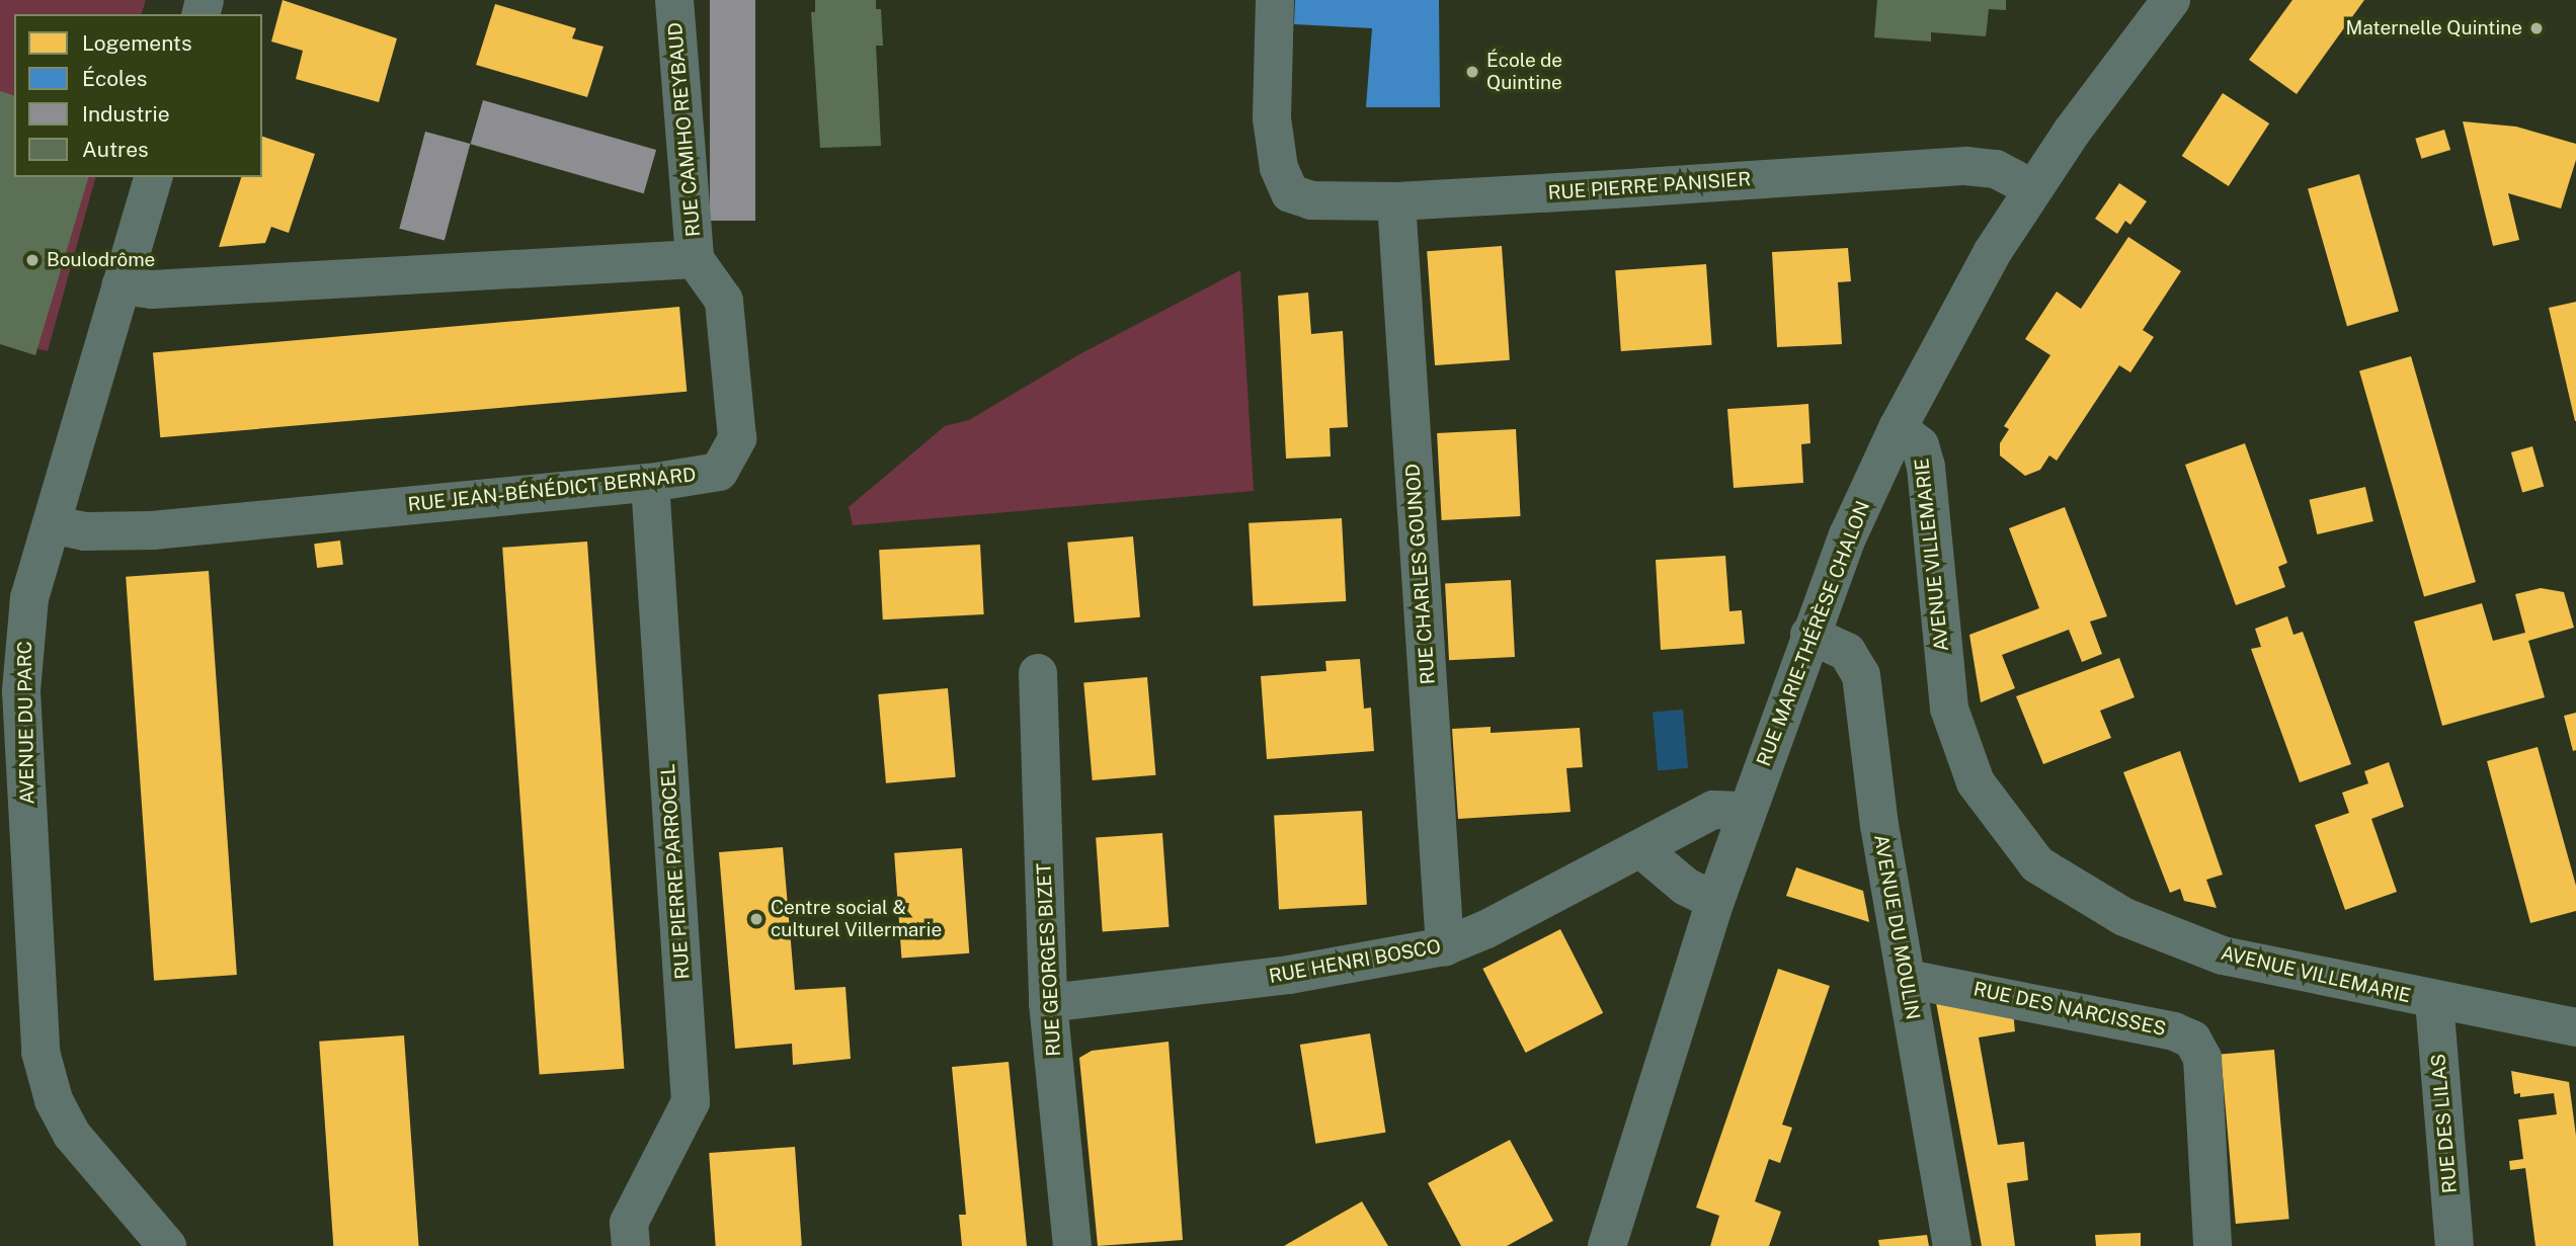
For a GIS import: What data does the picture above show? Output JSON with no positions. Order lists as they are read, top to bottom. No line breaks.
{"streets":{"street":["RUE CAMIHO REYBAUD","RUE PIERRE PANISIER","RUE JEAN-BÉNÉDICT BERNARD","AVENUE VILLEMARIE","RUE CHARLES GOUNOD","RUE MARIE-THÉRÈSE CHALON","AVENUE DU PARC","RUE PIERRE PARROCEL","AVENUE DU MOULIN","RUE GEORGES BIZET","RUE HENRI BOSCO","RUE DES NARCISSES","RUE DES LILAS"]},"crossings":[["RUE CAMIHO REYBAUD","RUE JEAN-BÉNÉDICT BERNARD"],["RUE PIERRE PANISIER","RUE CHARLES GOUNOD"],["RUE PIERRE PANISIER","RUE MARIE-THÉRÈSE CHALON"],["RUE JEAN-BÉNÉDICT BERNARD","AVENUE DU PARC"],["RUE JEAN-BÉNÉDICT BERNARD","RUE PIERRE PARROCEL"],["AVENUE VILLEMARIE","RUE MARIE-THÉRÈSE CHALON"],["AVENUE VILLEMARIE","RUE DES LILAS"],["RUE CHARLES GOUNOD","RUE HENRI BOSCO"],["RUE MARIE-THÉRÈSE CHALON","AVENUE DU MOULIN"],["RUE MARIE-THÉRÈSE CHALON","RUE HENRI BOSCO"],["AVENUE DU MOULIN","RUE DES NARCISSES"],["RUE GEORGES BIZET","RUE HENRI BOSCO"]],"places":["Maternelle Quintine","École de Quintine","Boulodrôme","Centre social & culturel Villermarie"],"legend":["Logements","Écoles","Industrie","Autres"]}
